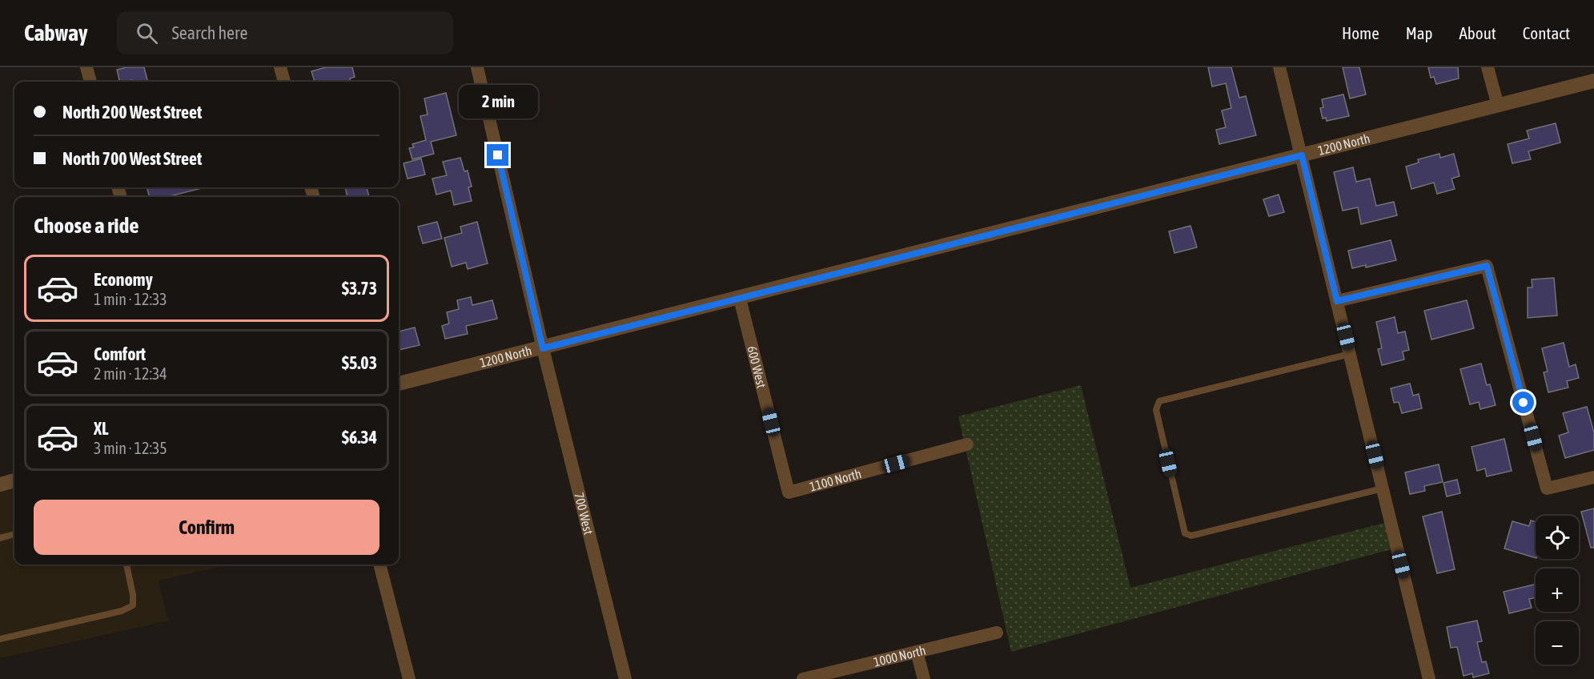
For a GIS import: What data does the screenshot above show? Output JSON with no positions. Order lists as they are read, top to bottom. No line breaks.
{"streets":{"street":["1200 North","600 West","1100 North","700 West","1000 North"]},"crossings":[["1200 North","600 West"],["1200 North","700 West"],["600 West","1100 North"]],"page":{"header":"Cabway","search":"Search here","nav":["Home","Map","About","Contact"],"banner":["North 200 West Street","North 700 West Street"],"bubble":"2 min","heading":"Choose a ride","list":[{"name":"Economy","note":"1 min · 12:33","value":"$3.73"},{"name":"Comfort","note":"2 min · 12:34","value":"$5.03"},{"name":"XL","note":"3 min · 12:35","value":"$6.34"}],"buttons":"Confirm","map_buttons":["+","−"]}}
